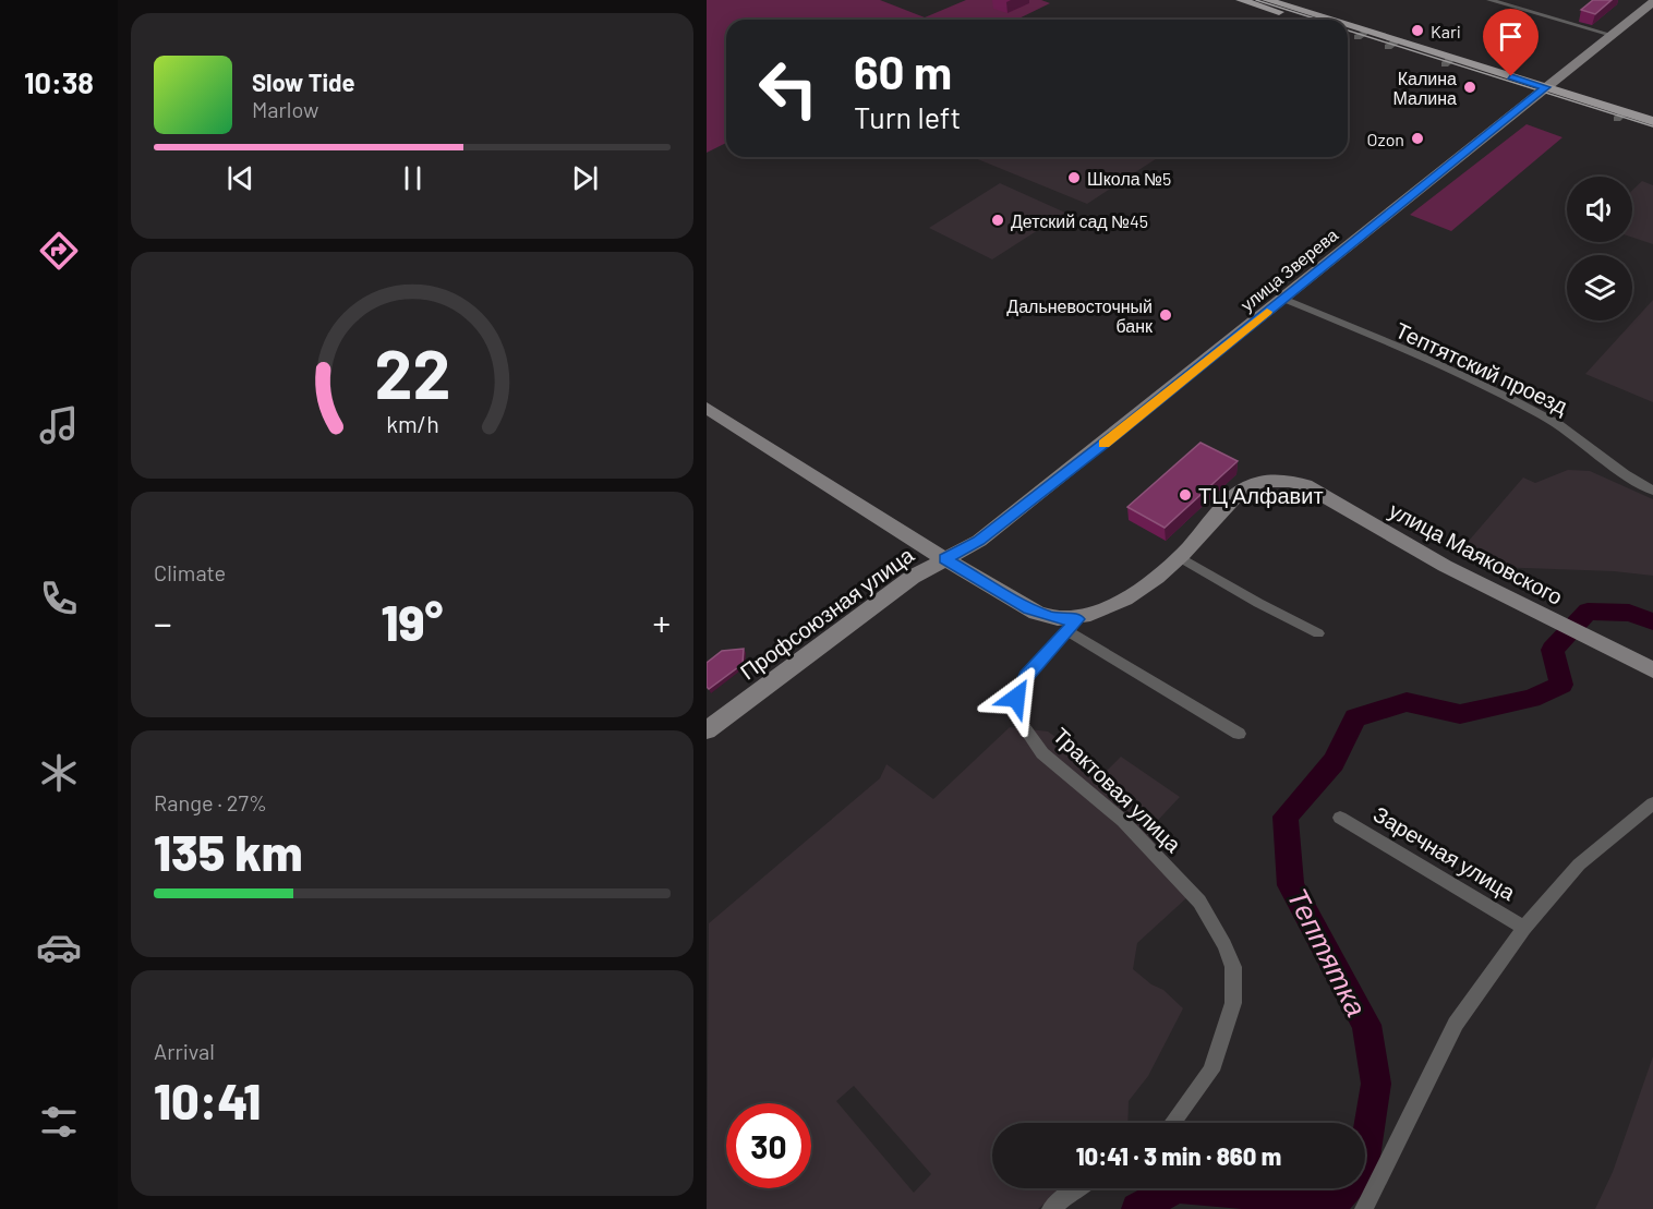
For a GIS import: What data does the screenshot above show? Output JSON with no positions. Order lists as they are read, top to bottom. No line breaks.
{"streets":{"main road":["улица Зверева","улица Маяковского","Профсоюзная улица"],"street":["Тептятский проезд","Трактовая улица","Заречная улица"]},"crossings":[["улица Зверева","Тептятский проезд"],["улица Зверева","Профсоюзная улица"]],"water":["Тептятка"],"places":["Kari","Калина Малина","Ozon","Школа №5","Детский сад №45","Дальневосточный банк","ТЦ Алфавит"],"page":{"tabs":"10:38","turn":["60 m","Turn left"],"song":["Slow Tide","Marlow"],"tile":["Climate",["Range · 27%","135 km"],["Arrival","10:41"]],"heat":["−","19°","+"],"limit":"30","trip":"10:41 · 3 min · 860 m","gauge":["22","km/h"]}}
